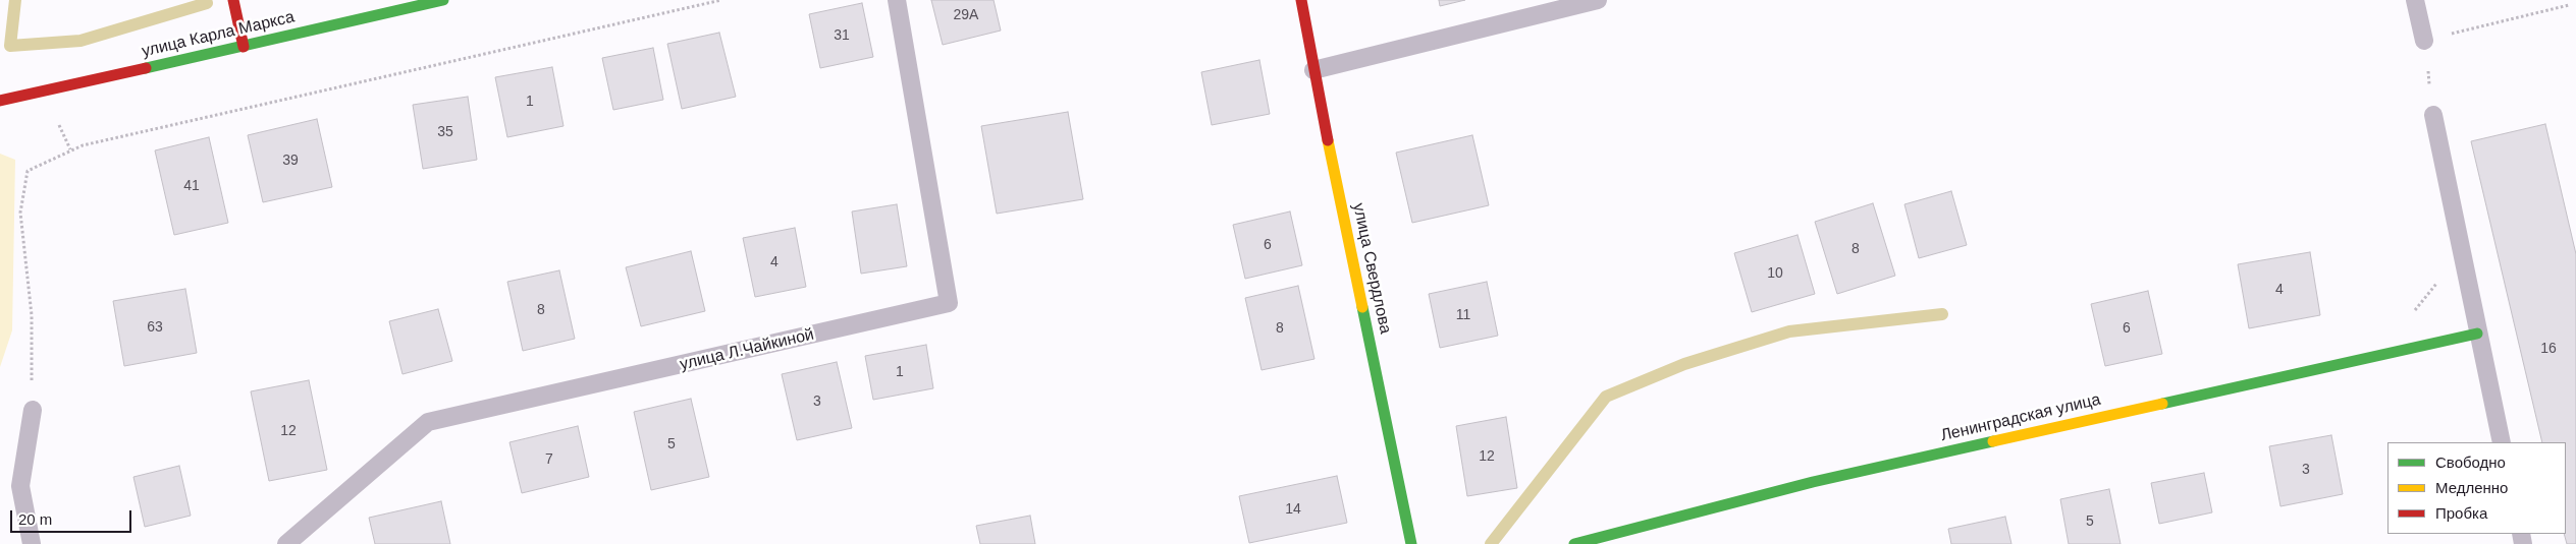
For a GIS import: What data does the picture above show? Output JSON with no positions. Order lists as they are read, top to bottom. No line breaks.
{"streets":{"street":["улица Карла Маркса","улица Свердлова","Ленинградская улица"],"lane":["улица Л.Чайкиной"]},"house_numbers":["29А","31","1","35","39","41","6","8","4","10","4","8","11","63","8","6","16","1","3","12","5","12","7","3","14","5"],"legend":["Свободно","Медленно","Пробка"],"scale_bar":"20 m"}
